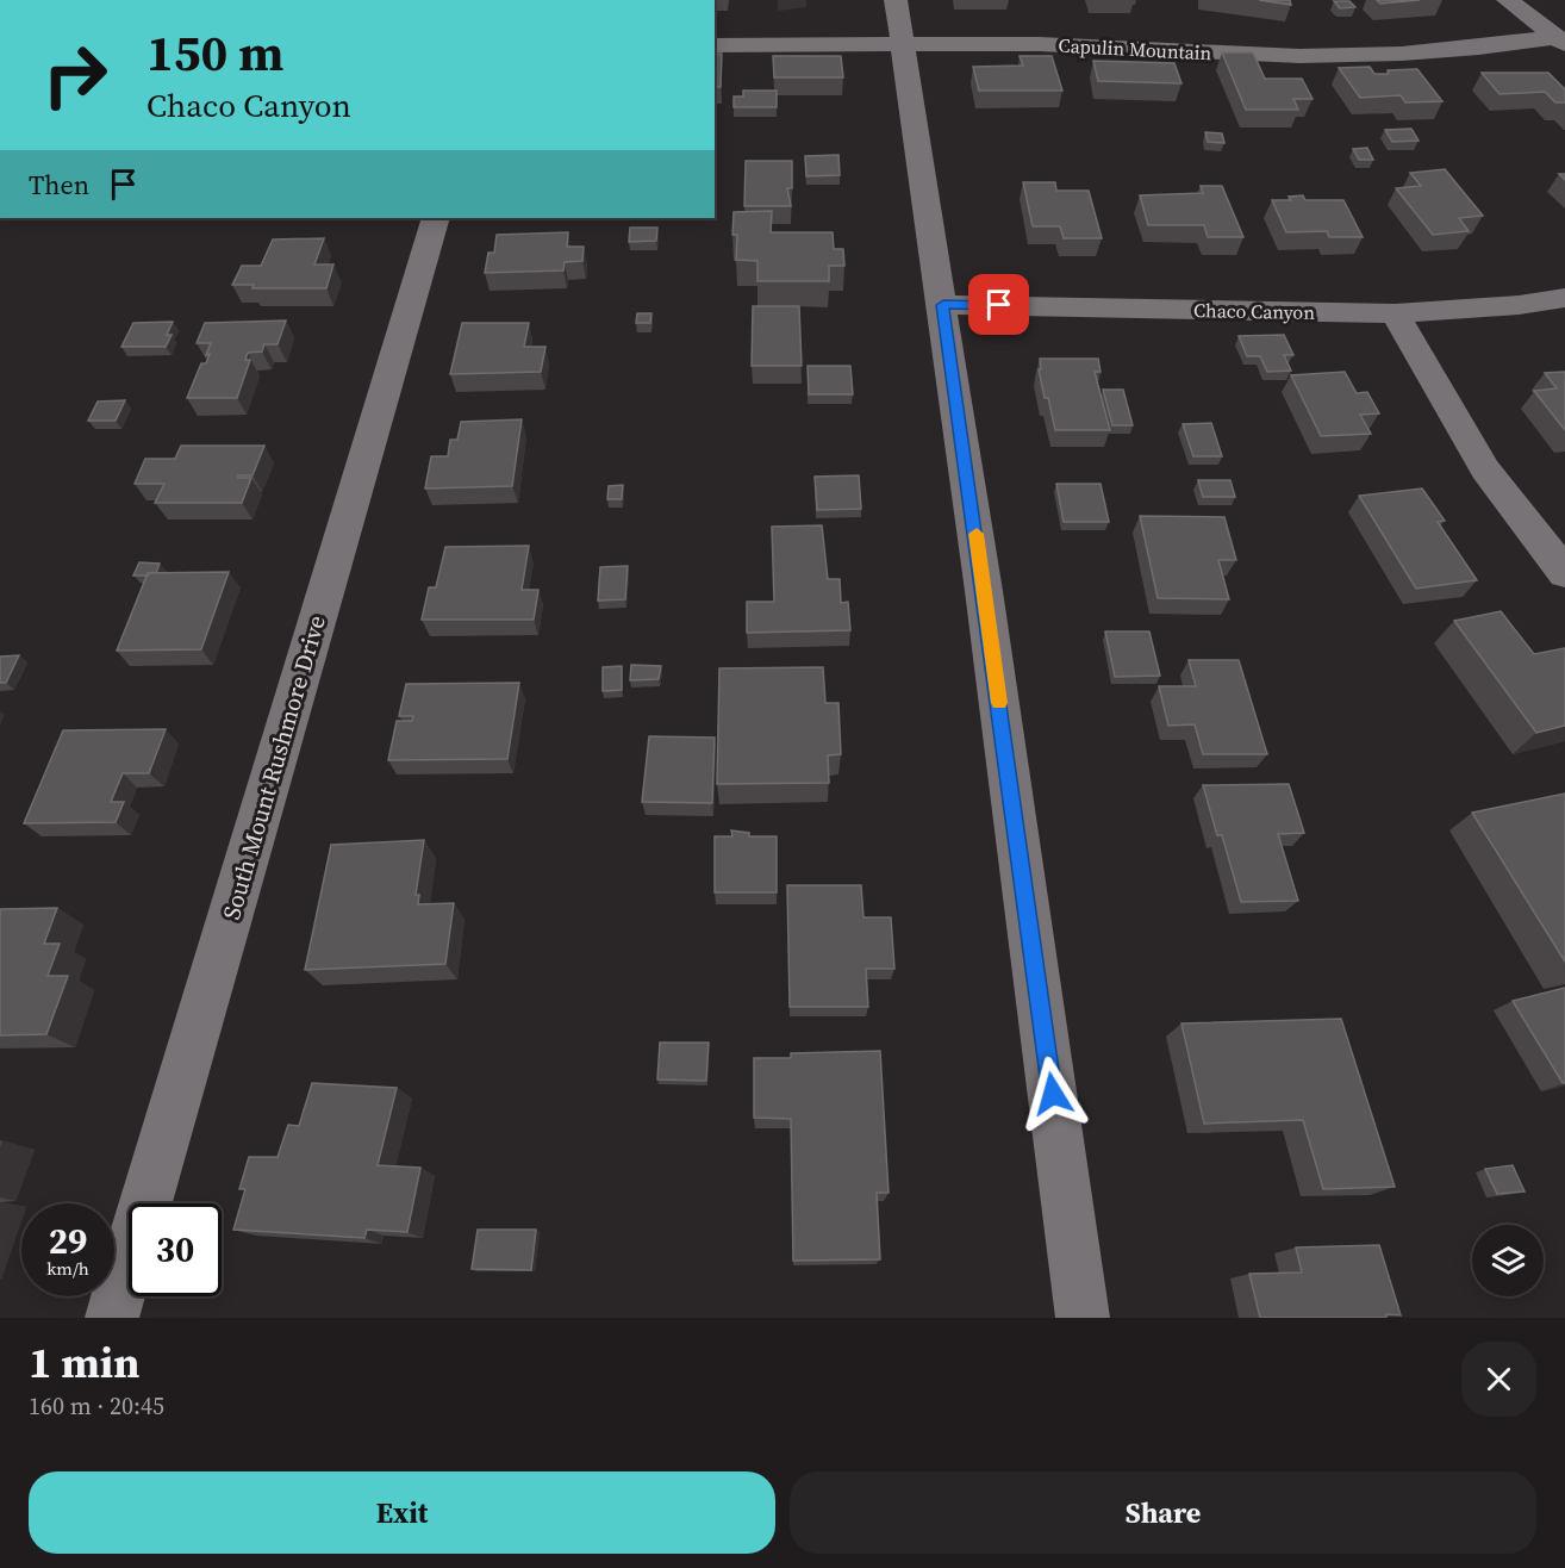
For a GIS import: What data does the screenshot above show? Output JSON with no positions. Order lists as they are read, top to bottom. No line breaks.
{"streets":{"street":["Capulin Mountain","Chaco Canyon","South Mount Rushmore Drive"]},"page":{"turn":["150 m","Chaco Canyon"],"then":"Then","speed":"29 km/h","limit":"30","heading":["1 min","160 m · 20:45"],"buttons":["Exit","Share"]}}
